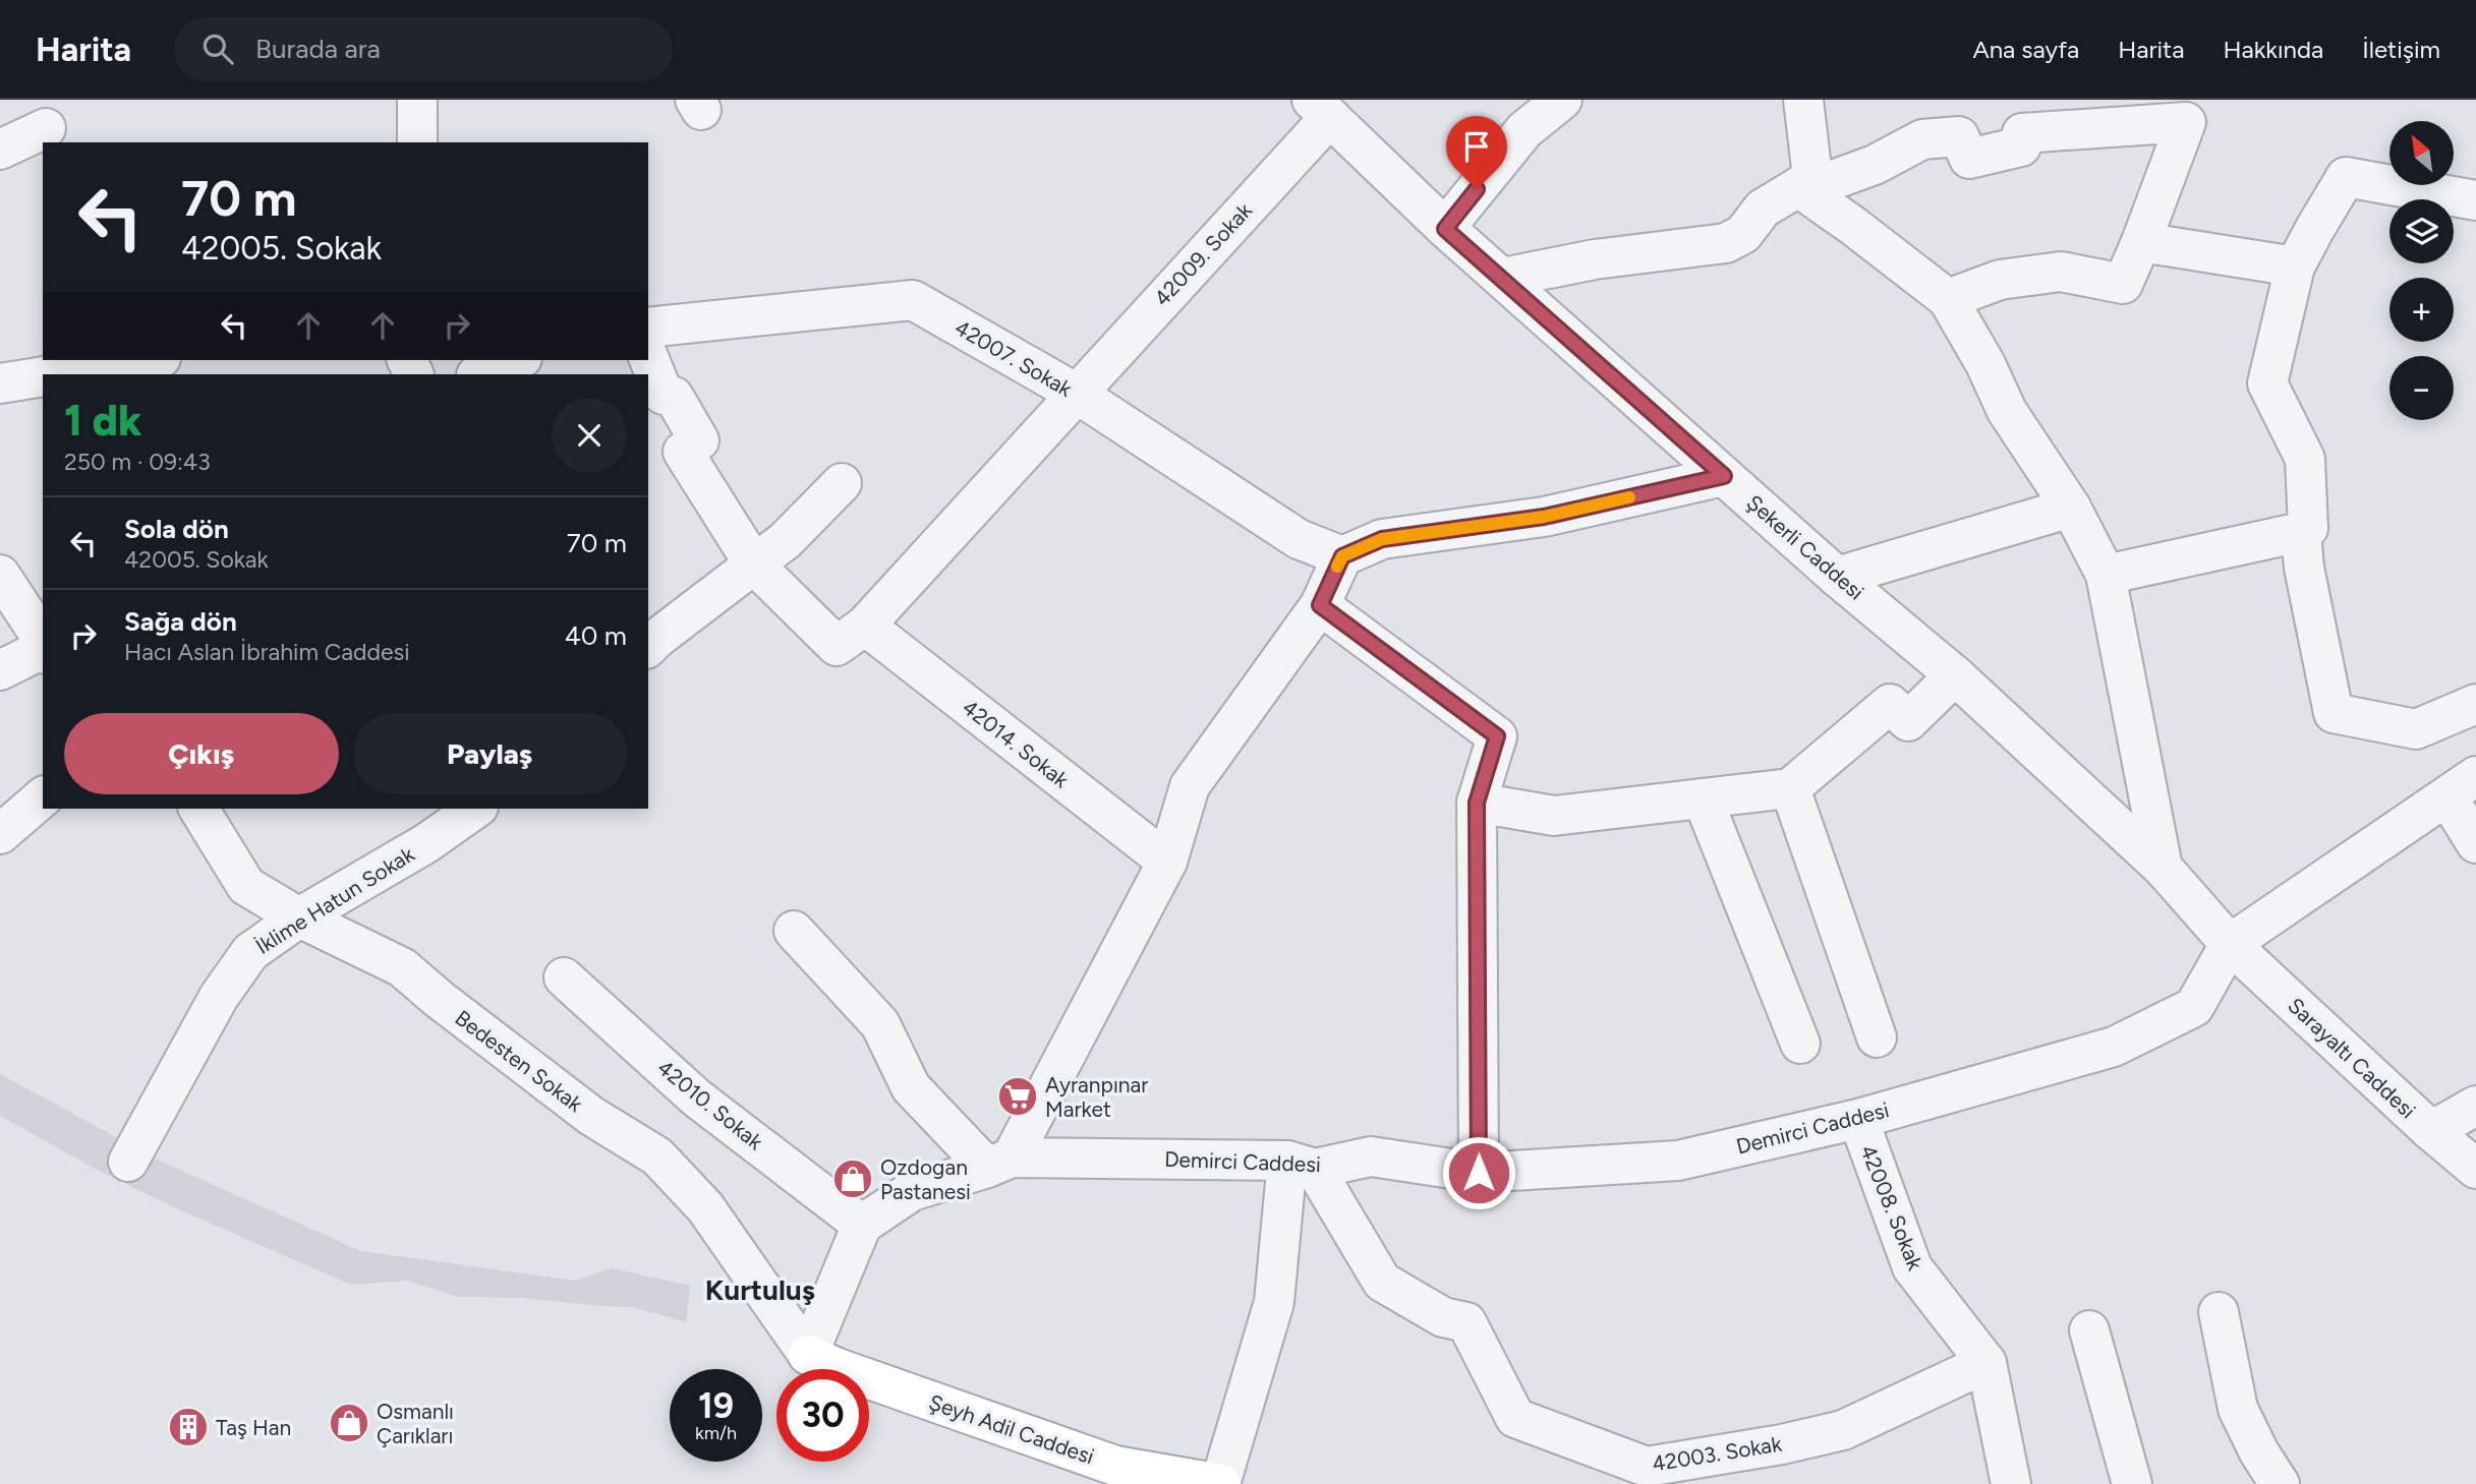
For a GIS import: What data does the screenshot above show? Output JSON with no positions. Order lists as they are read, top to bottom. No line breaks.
{"streets":{"main road":["Şeyh Adil Caddesi"],"street":["42009. Sokak","42007. Sokak","Şekerli Caddesi","42014. Sokak","İklime Hatun Sokak","Sarayaltı Caddesi","Bedesten Sokak","42010. Sokak","Demirci Caddesi","42008. Sokak","42003. Sokak"]},"crossings":[["42009. Sokak","42007. Sokak"],["42009. Sokak","Şekerli Caddesi"],["42009. Sokak","42014. Sokak"],["Şekerli Caddesi","Sarayaltı Caddesi"],["Şekerli Caddesi","Demirci Caddesi"],["İklime Hatun Sokak","Bedesten Sokak"],["Sarayaltı Caddesi","Demirci Caddesi"],["Bedesten Sokak","Şeyh Adil Caddesi"],["42010. Sokak","Demirci Caddesi"],["Demirci Caddesi","42008. Sokak"],["Demirci Caddesi","42003. Sokak"],["42008. Sokak","42003. Sokak"]],"districts":["Kurtuluş"],"places":{"supermarket":["Ayranpınar Market"],"shop":["Ozdogan Pastanesi","Osmanlı Çarıkları"],"building":["Taş Han"]},"north":"top left","page":{"header":"Harita","search":"Burada ara","nav":["Ana sayfa","Harita","Hakkında","İletişim"],"map_buttons":["+","−"],"turn":["70 m","42005. Sokak"],"heading":["1 dk","250 m · 09:43"],"list":[{"name":"Sola dön","note":"42005. Sokak","value":"70 m"},{"name":"Sağa dön","note":"Hacı Aslan İbrahim Caddesi","value":"40 m"}],"buttons":["Çıkış","Paylaş"],"speed":"19 km/h","limit":"30"}}
